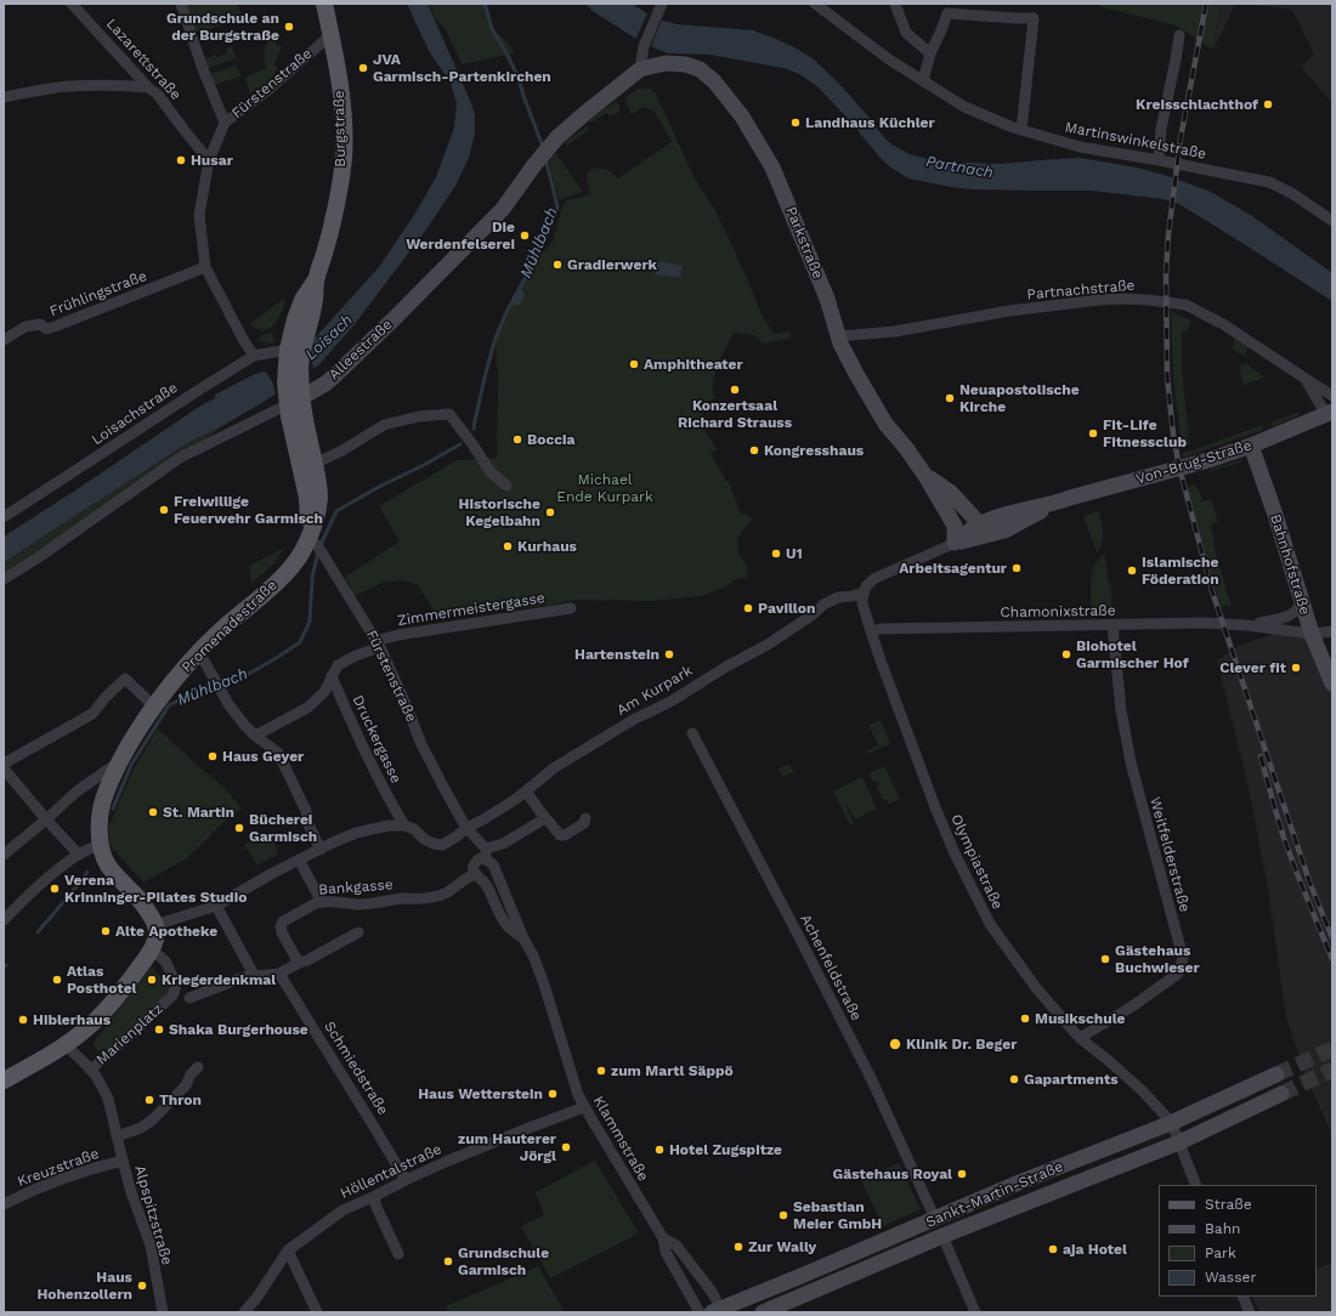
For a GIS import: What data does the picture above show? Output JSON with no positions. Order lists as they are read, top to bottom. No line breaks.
{"streets":{"main road":["Burgstraße","Promenadestraße"],"street":["Lazarettstraße","Fürstenstraße","Martinswinkelstraße","Parkstraße","Partnachstraße","Frühlingstraße","Alleestraße","Loisachstraße","Von-Brug-Straße","Bahnhofstraße","Zimmermeistergasse","Chamonixstraße","Am Kurpark","Druckergasse","Weitfelderstraße","Olympiastraße","Bankgasse","Achenfeldstraße","Marienplatz","Schmiedstraße","Klammstraße","Kreuzstraße","Höllentalstraße","Sankt-Martin-Straße","Alpspitzstraße"]},"crossings":[["Lazarettstraße","Fürstenstraße"],["Fürstenstraße","Burgstraße"],["Fürstenstraße","Frühlingstraße"],["Fürstenstraße","Loisachstraße"],["Fürstenstraße","Zimmermeistergasse"],["Fürstenstraße","Promenadestraße"],["Fürstenstraße","Am Kurpark"],["Burgstraße","Loisachstraße"],["Parkstraße","Partnachstraße"],["Parkstraße","Alleestraße"],["Parkstraße","Von-Brug-Straße"],["Partnachstraße","Von-Brug-Straße"],["Von-Brug-Straße","Bahnhofstraße"],["Bahnhofstraße","Chamonixstraße"],["Zimmermeistergasse","Druckergasse"],["Chamonixstraße","Weitfelderstraße"],["Chamonixstraße","Olympiastraße"],["Am Kurpark","Druckergasse"],["Am Kurpark","Olympiastraße"],["Weitfelderstraße","Olympiastraße"],["Olympiastraße","Sankt-Martin-Straße"],["Bankgasse","Klammstraße"],["Achenfeldstraße","Sankt-Martin-Straße"],["Marienplatz","Alpspitzstraße"],["Schmiedstraße","Höllentalstraße"],["Klammstraße","Höllentalstraße"],["Klammstraße","Sankt-Martin-Straße"],["Kreuzstraße","Alpspitzstraße"]],"water":["Partnach","Mühlbach","Loisach"],"parks":["Michael Ende Kurpark"],"places":["Grundschule an der Burgstraße","JVA Garmisch-Partenkirchen","Kreisschlachthof","Landhaus Küchler","Husar","Die Werdenfelserei","Gradierwerk","Amphitheater","Konzertsaal Richard Strauss","Neuapostolische Kirche","Fit-Life Fitnessclub","Boccia","Kongresshaus","Freiwillige Feuerwehr Garmisch","Historische Kegelbahn","Kurhaus","U1","Arbeitsagentur","Islamische Föderation","Pavillon","Hartenstein","Biohotel Garmischer Hof","Clever fit","Haus Geyer","St. Martin","Bücherei Garmisch","Verena Krinninger-Pilates Studio","Alte Apotheke","Gästehaus Buchwieser","Atlas Posthotel","Kriegerdenkmal","Musikschule","Hiblerhaus","Shaka Burgerhouse","Klinik Dr. Beger","zum Martl Säppö","Gapartments","Haus Wetterstein","Thron","zum Hauterer Jörgl","Hotel Zugspitze","Gästehaus Royal","Sebastian Meier GmbH","Zur Wally","aja Hotel","Grundschule Garmisch","Haus Hohenzollern"],"legend":["Straße","Bahn","Park","Wasser"]}
